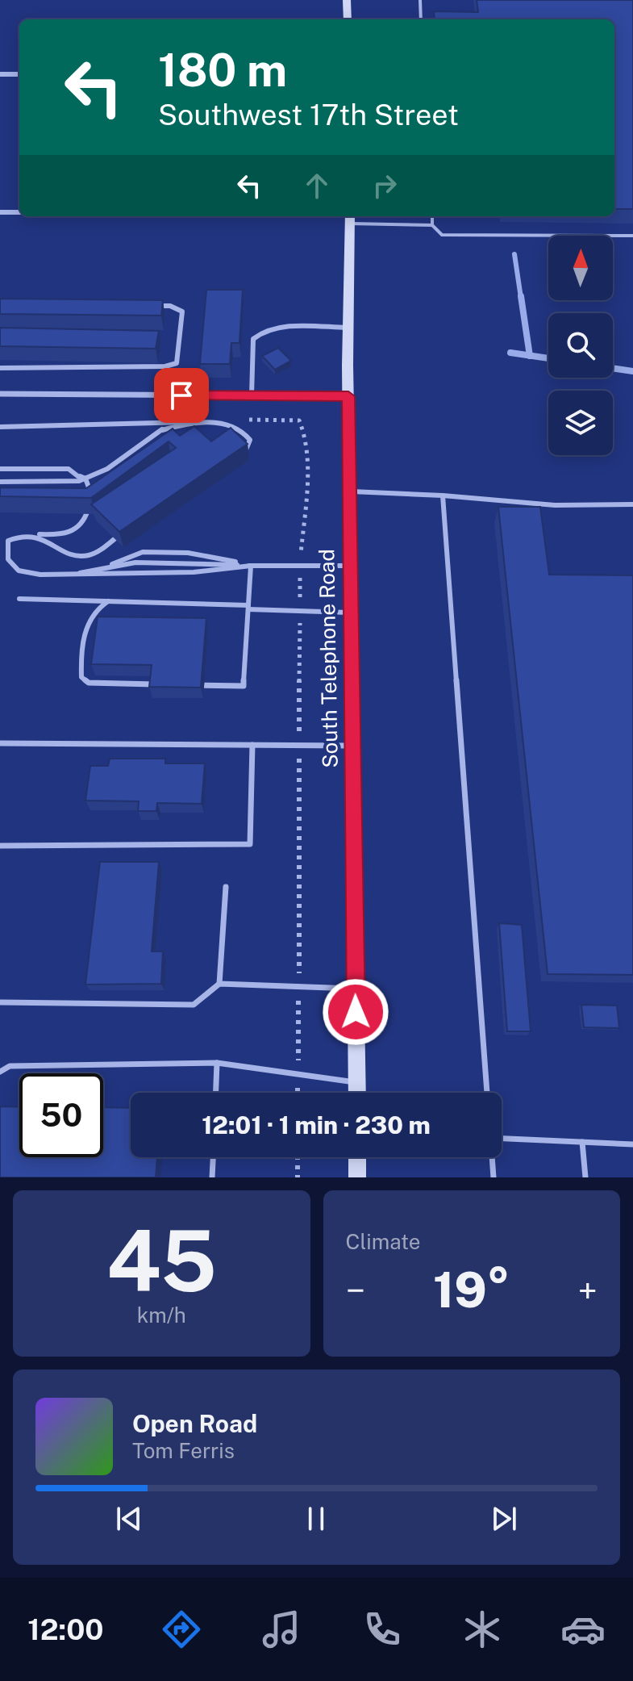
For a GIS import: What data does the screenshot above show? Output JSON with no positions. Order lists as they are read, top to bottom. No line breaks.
{"streets":{"main road":["South Telephone Road"]},"north":"top","page":{"turn":["180 m","Southwest 17th Street"],"limit":"50","trip":"12:01 · 1 min · 230 m","tile":[["45","km/h"],"Climate"],"heat":["−","19°","+"],"song":["Open Road","Tom Ferris"],"tabs":"12:00"}}
